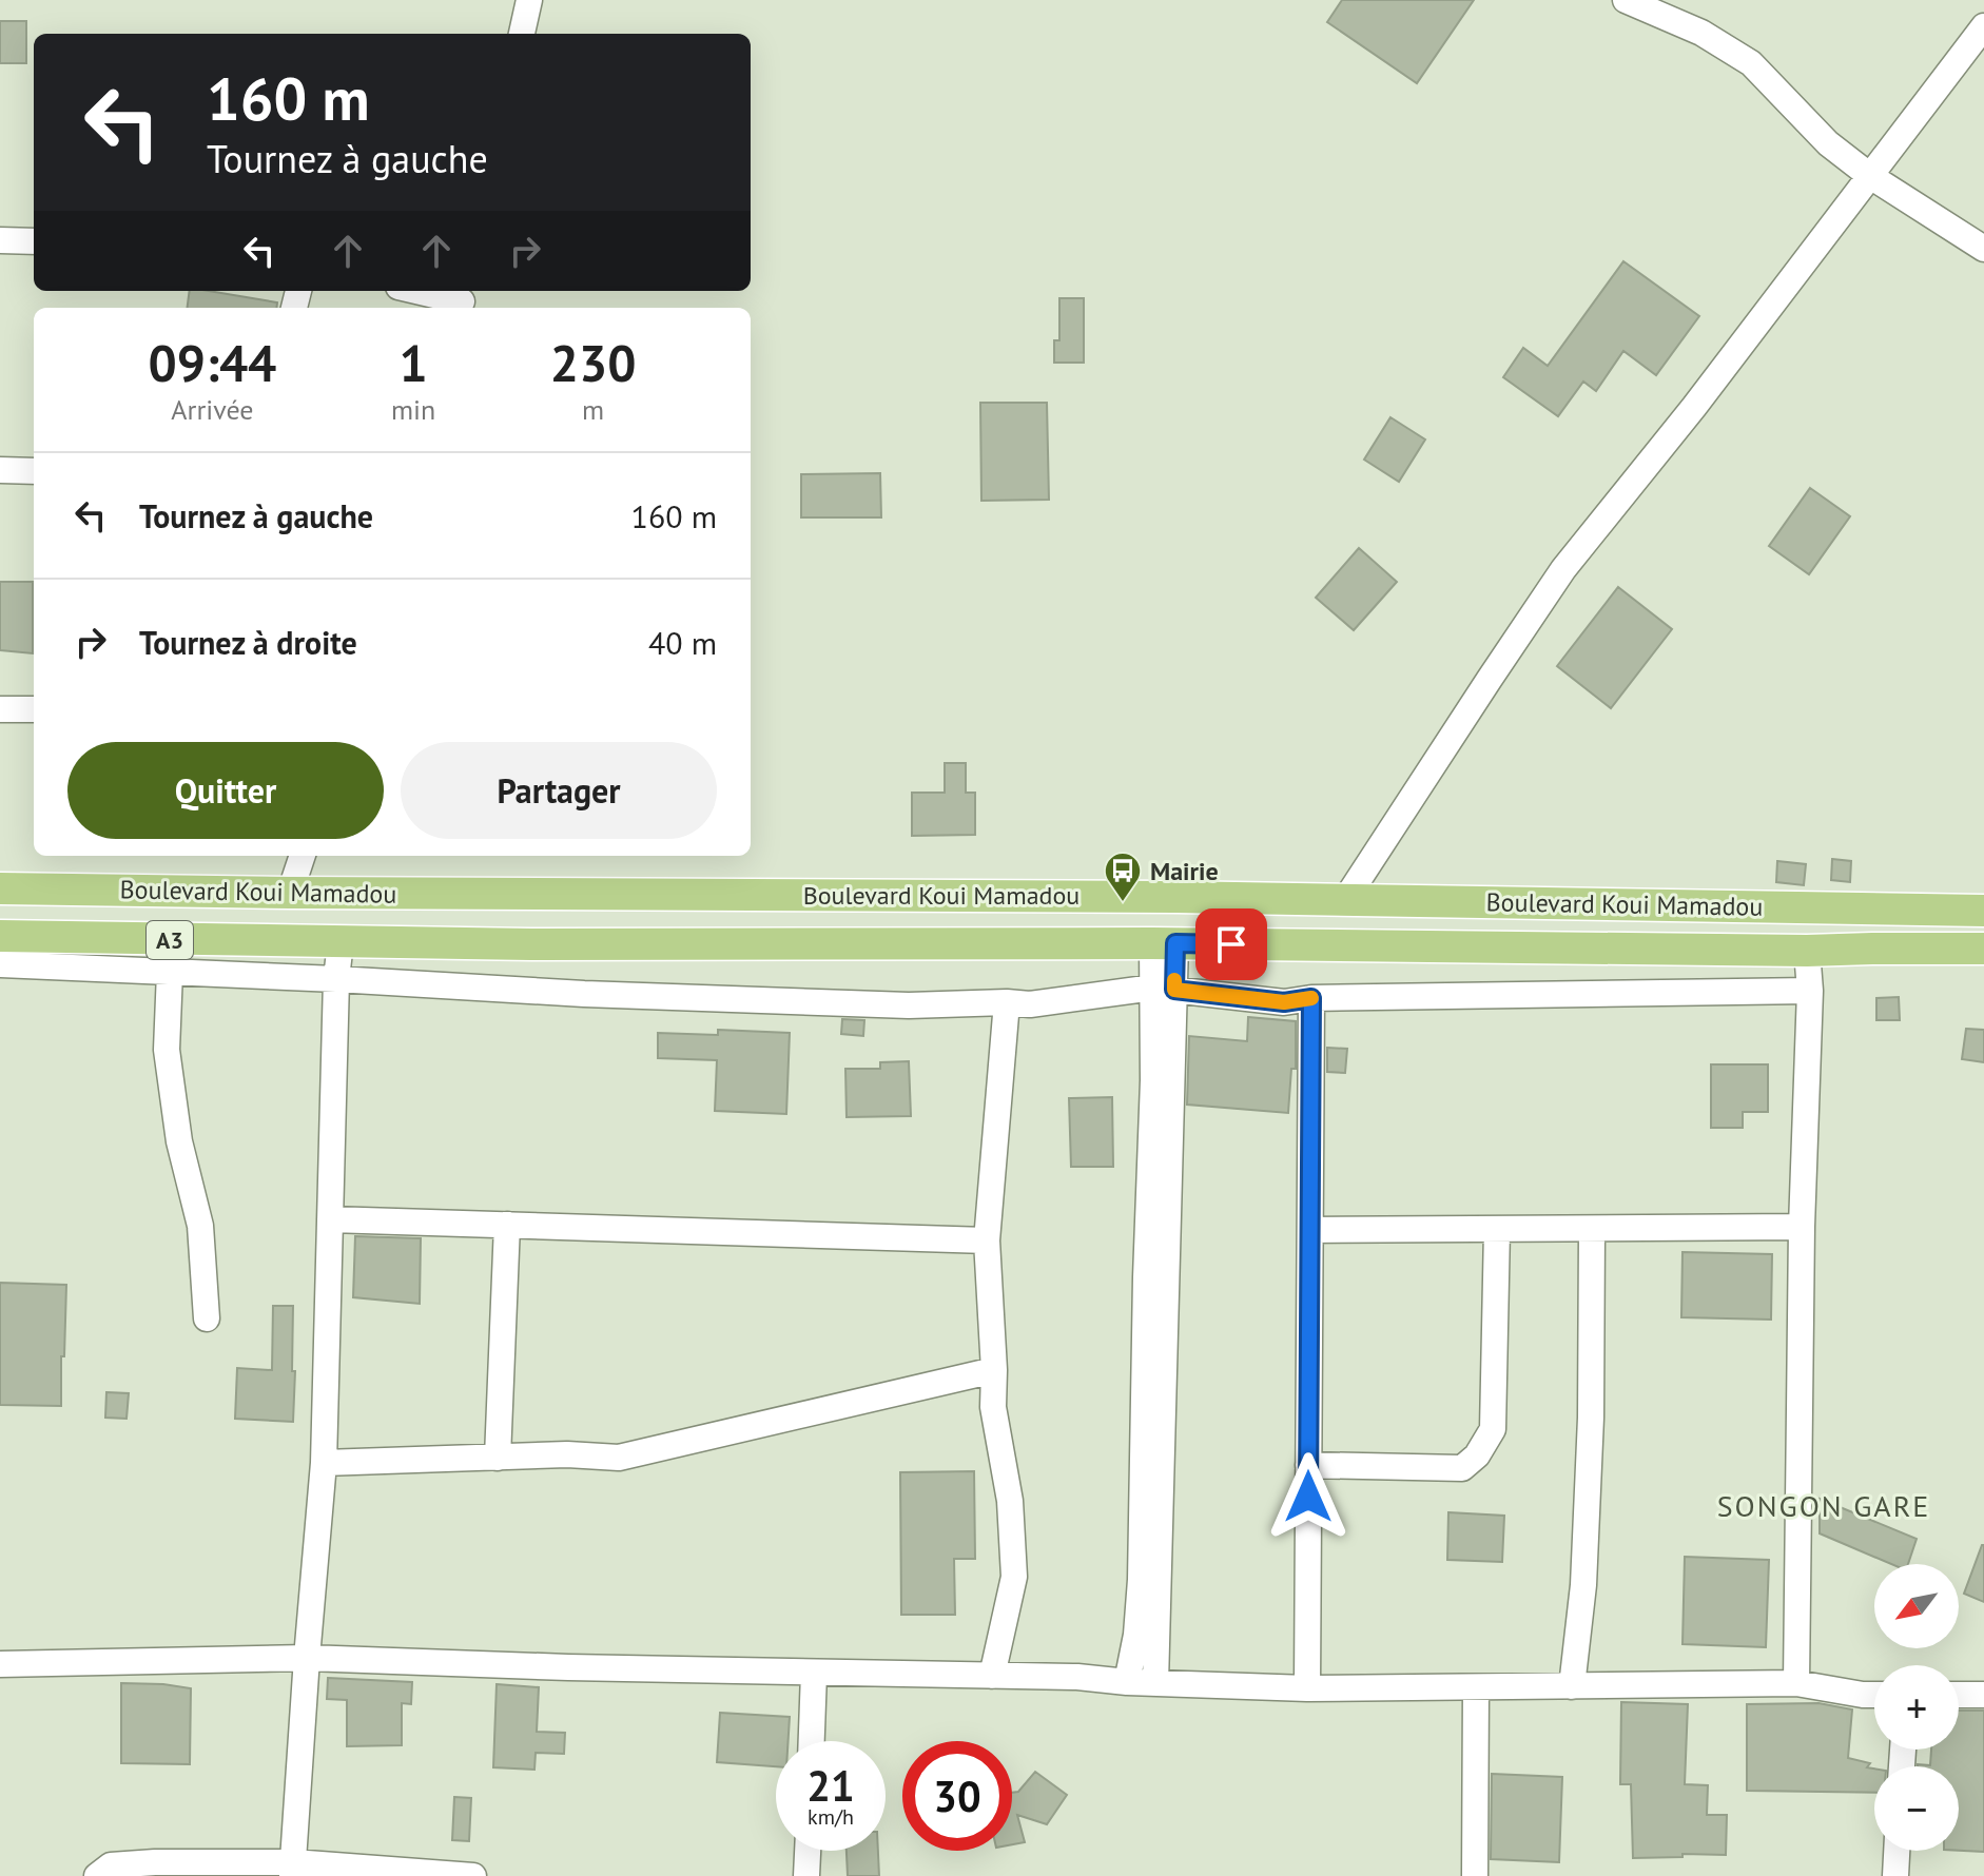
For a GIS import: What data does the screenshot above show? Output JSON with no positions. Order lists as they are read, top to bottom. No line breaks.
{"streets":{"main road":["Boulevard Koui Mamadou","A3"]},"districts":["SONGON GARE"],"places":{"bus stop":["Mairie"]},"north":"bottom left","page":{"turn":["160 m","Tournez à gauche"],"eta":["09:44","Arrivée","1","min","230","m"],"list":[{"name":"Tournez à gauche","value":"160 m"},{"name":"Tournez à droite","value":"40 m"}],"buttons":["Quitter","Partager"],"map_buttons":["+","−"],"speed":"21 km/h","limit":"30"}}
